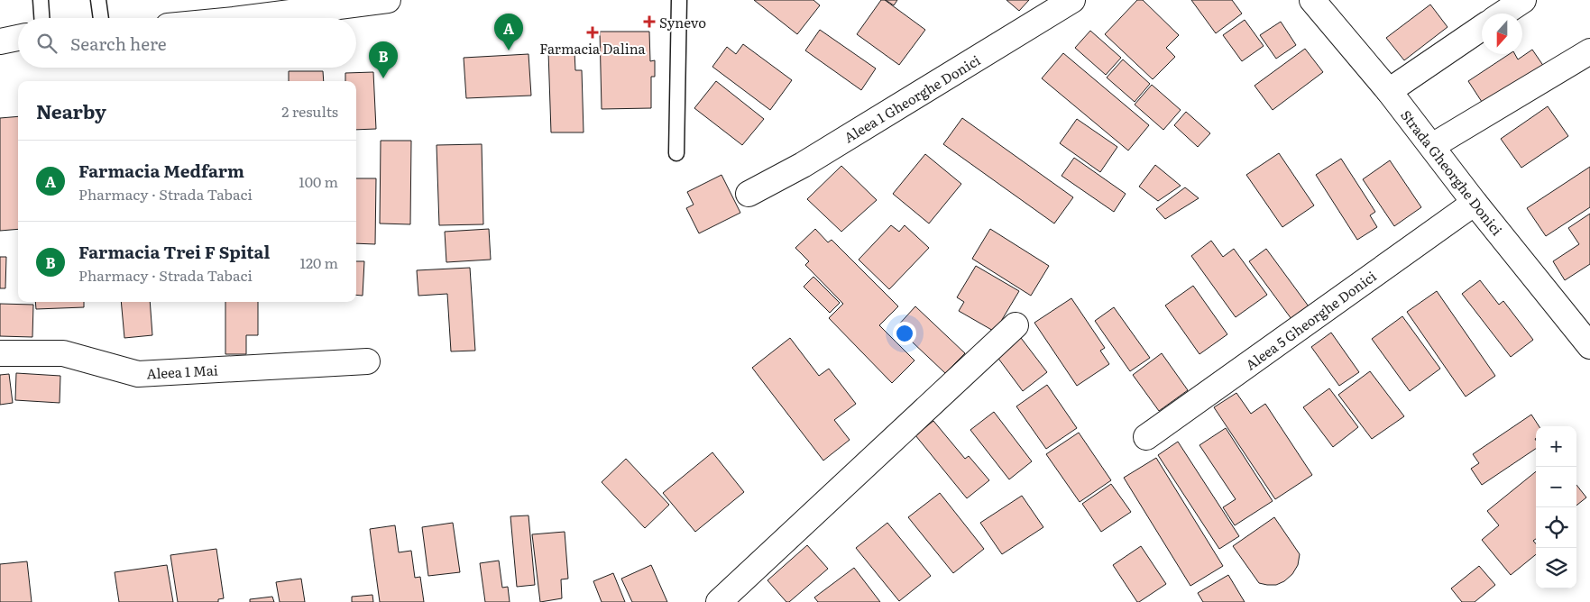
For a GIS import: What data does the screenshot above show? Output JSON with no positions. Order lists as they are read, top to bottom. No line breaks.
{"streets":{"street":["Aleea 1 Gheorghe Donici","Strada Gheorghe Donici","Aleea 5 Gheorghe Donici","Aleea 1 Mai"]},"crossings":[["Strada Gheorghe Donici","Aleea 5 Gheorghe Donici"]],"places":{"health":["Synevo","Farmacia Dalina"]},"north":"bottom","page":{"pins":["A","B"],"search":"Search here","heading":["Nearby","2 results"],"list":[{"mark":"A","name":"Farmacia Medfarm","note":"Pharmacy · Strada Tabaci","value":"100 m"},{"mark":"B","name":"Farmacia Trei F Spital","note":"Pharmacy · Strada Tabaci","value":"120 m"}],"map_buttons":["+","−"]}}
